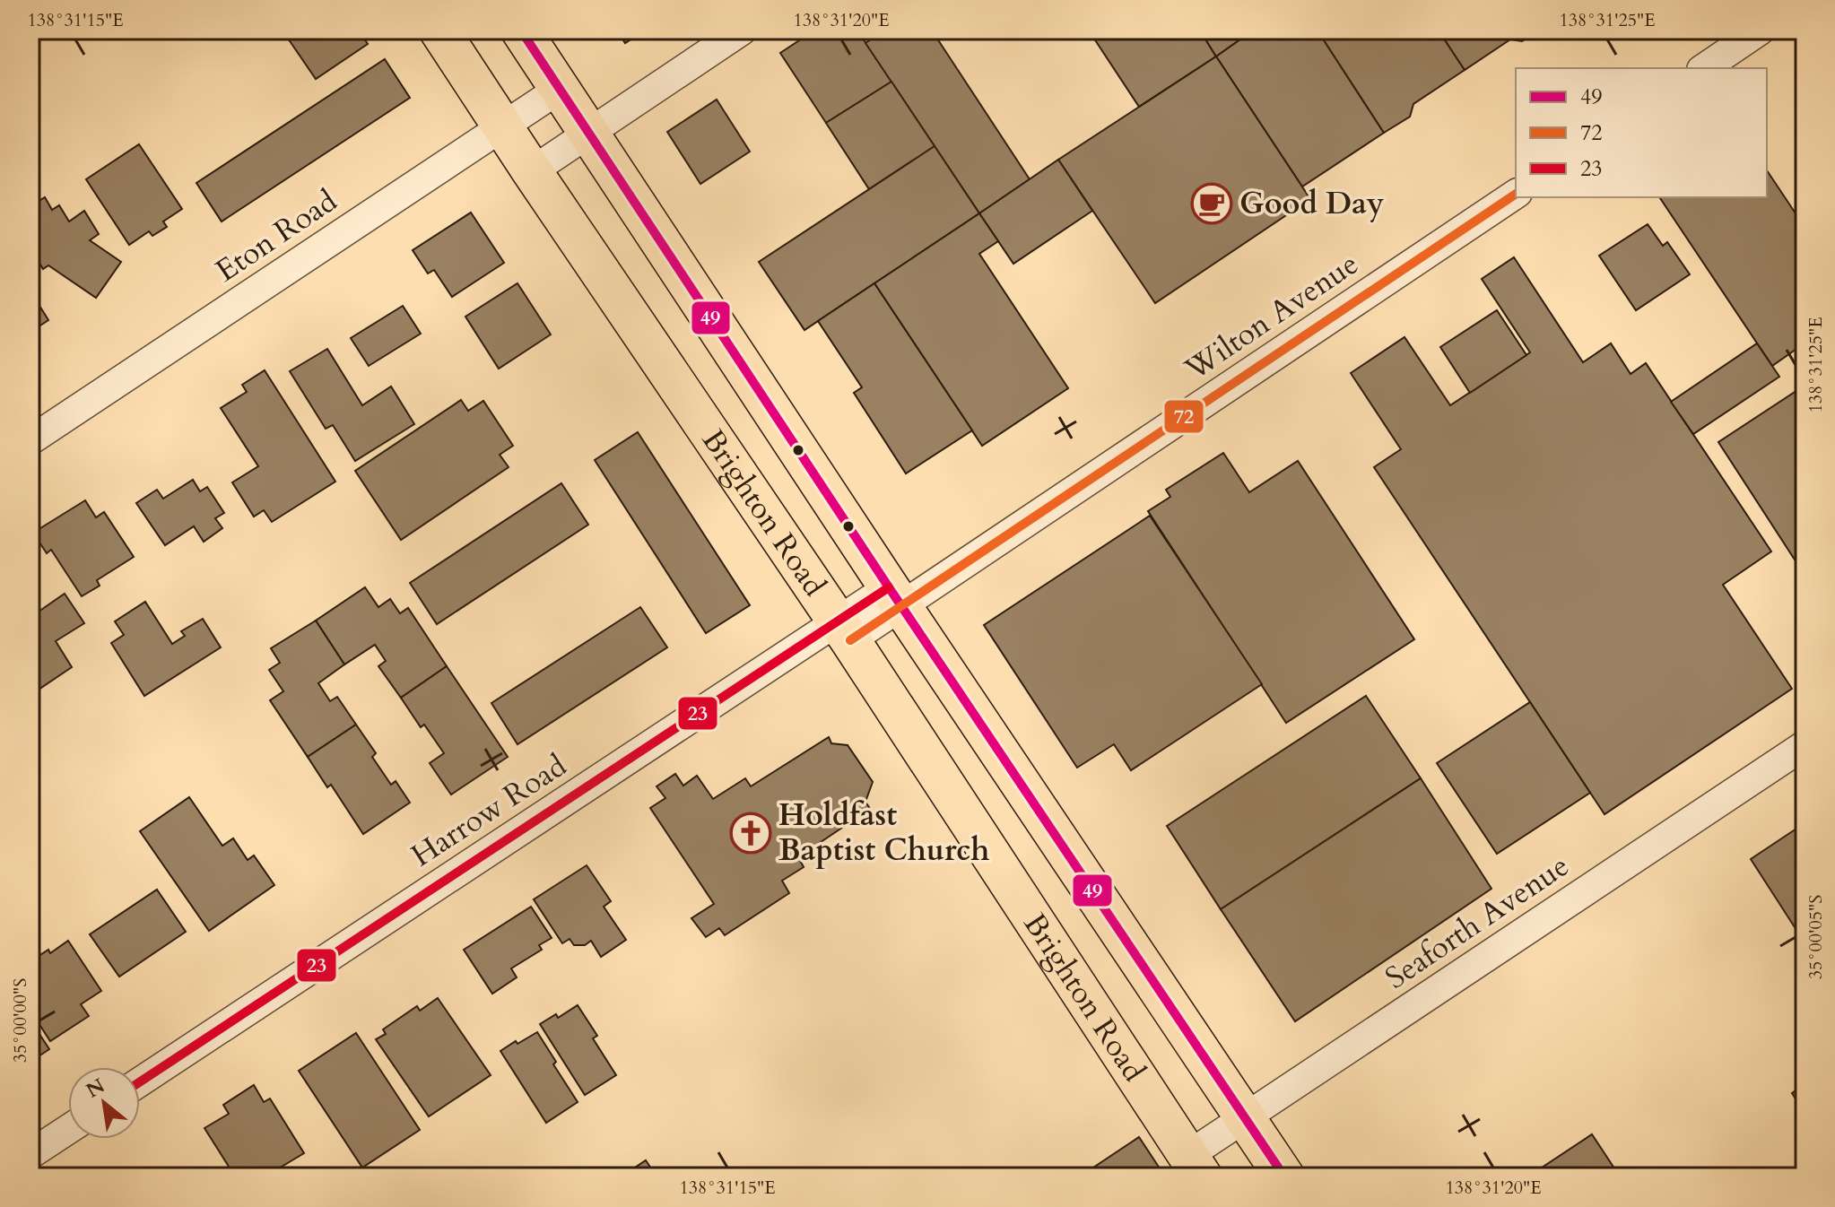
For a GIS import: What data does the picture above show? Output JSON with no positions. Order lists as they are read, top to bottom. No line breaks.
{"streets":{"main road":["Brighton Road"],"street":["Eton Road","Wilton Avenue","Harrow Road","Seaforth Avenue"]},"crossings":[["Eton Road","Brighton Road"],["Wilton Avenue","Brighton Road"],["Wilton Avenue","Harrow Road"],["Brighton Road","Harrow Road"],["Brighton Road","Seaforth Avenue"]],"places":{"cafe":["Good Day"],"church":["Holdfast Baptist Church"]},"lines":["transit line 49","transit line 72","transit line 23"],"legend":["49","72","23"],"north":"top left","coordinates":["138°31'15\"E","138°31'20\"E","138°31'25\"E","35°00'05\"S","35°00'00\"S"]}
